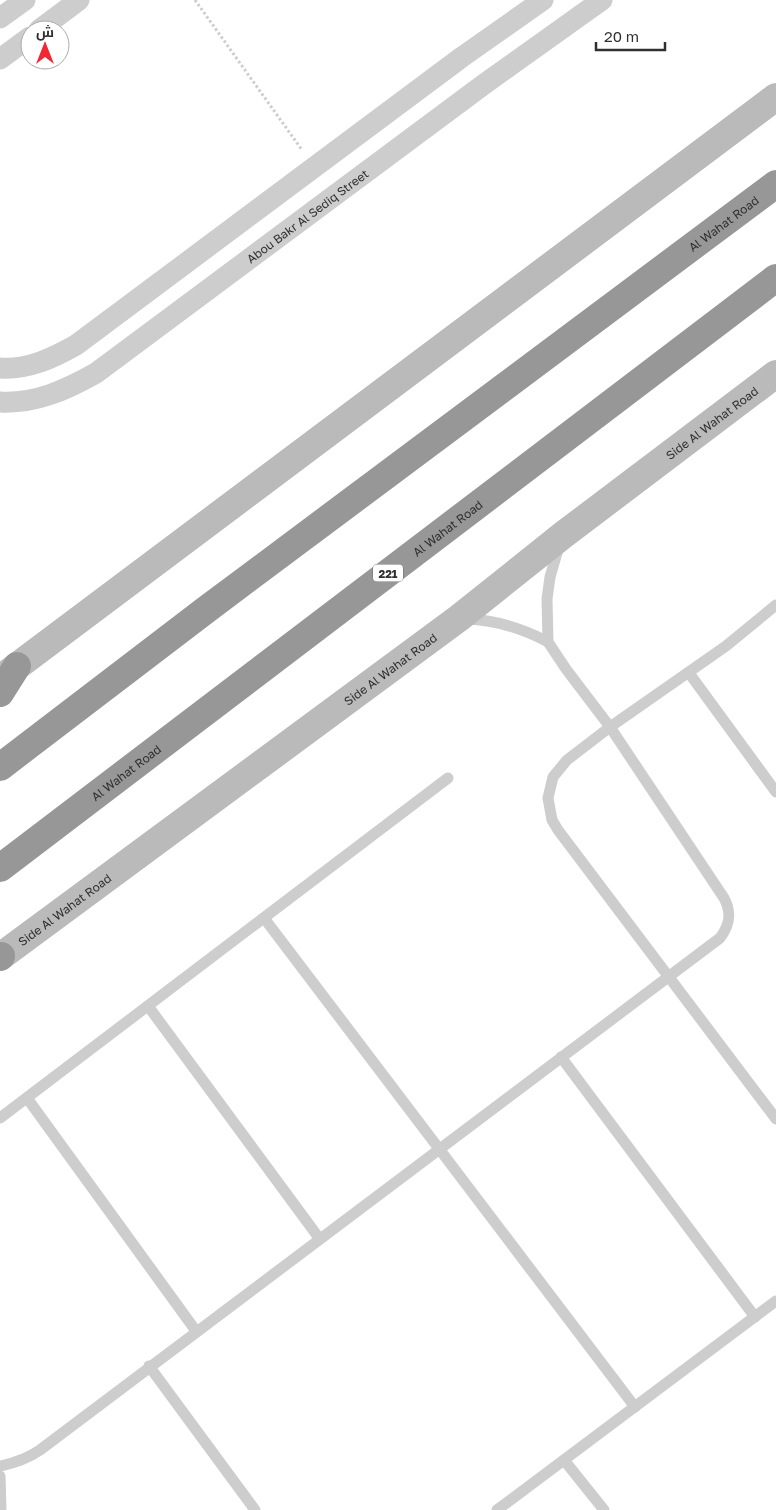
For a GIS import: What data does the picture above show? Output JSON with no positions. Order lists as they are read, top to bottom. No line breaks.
{"streets":{"highway":["Al Wahat Road","221"],"street":["Abou Bakr Al Sediq Street","Side Al Wahat Road"]},"scale_bar":"20 m","north":"top"}
